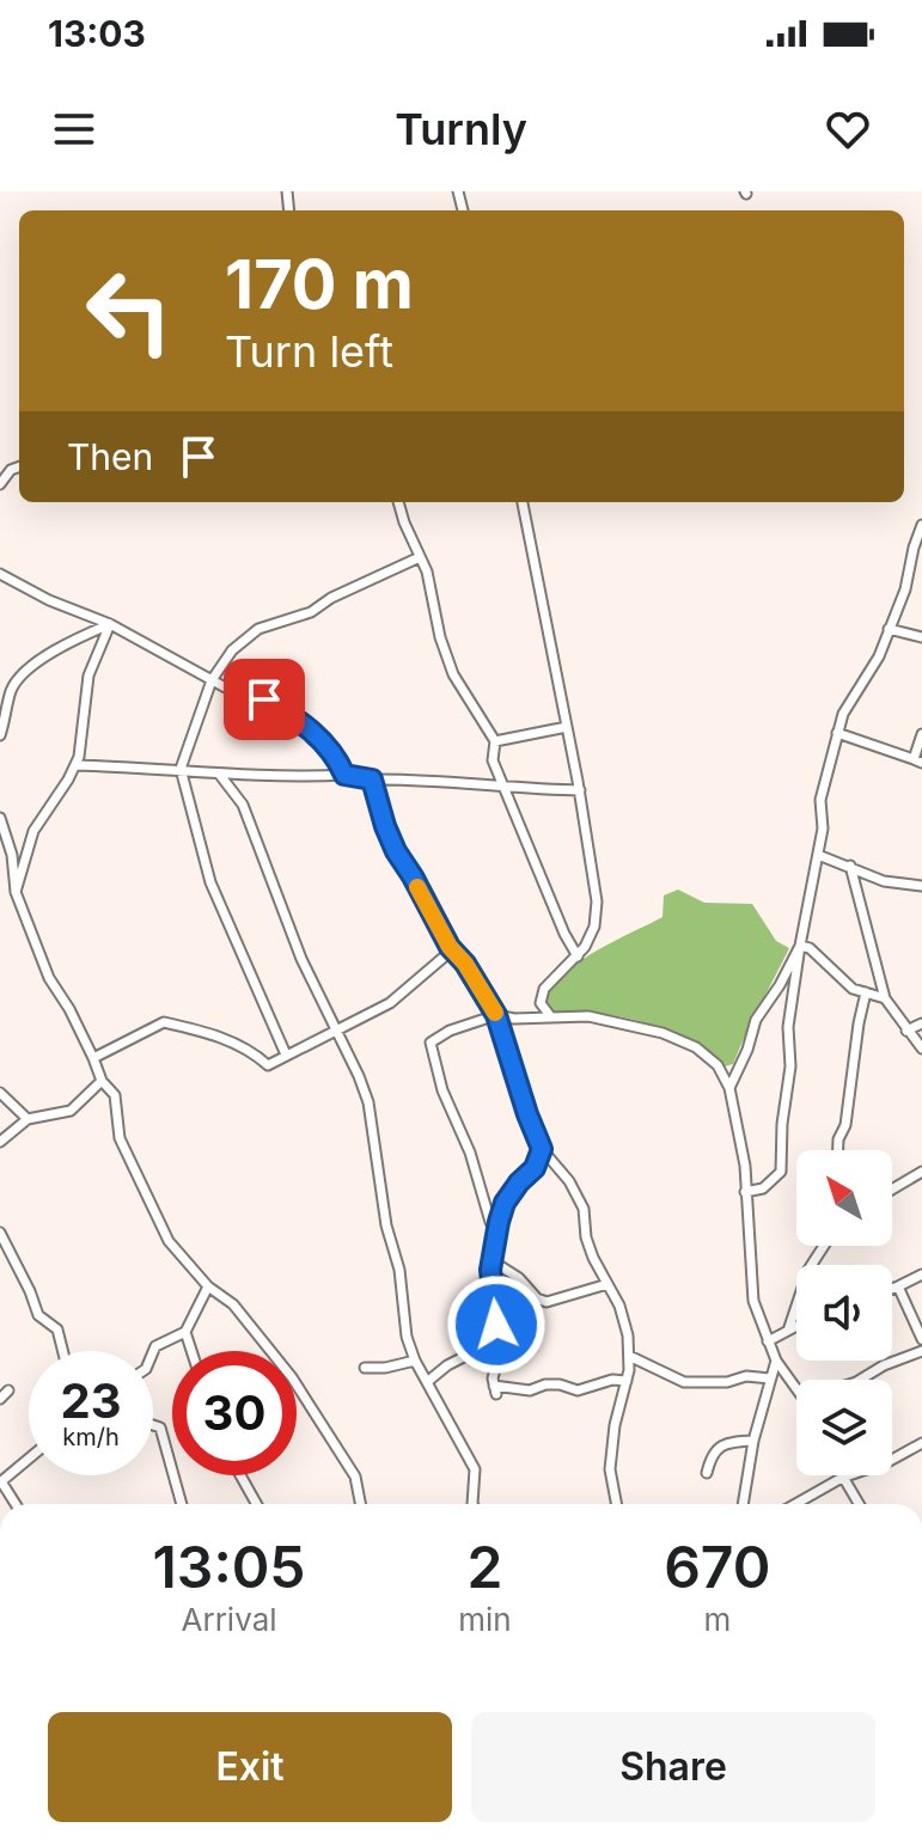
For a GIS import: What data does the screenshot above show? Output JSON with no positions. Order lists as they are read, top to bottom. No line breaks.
{"north":"top left","page":{"status":"13:03","header":"Turnly","turn":["170 m","Turn left"],"then":"Then","speed":"23 km/h","limit":"30","eta":["13:05","Arrival","2","min","670","m"],"buttons":["Exit","Share"]}}
